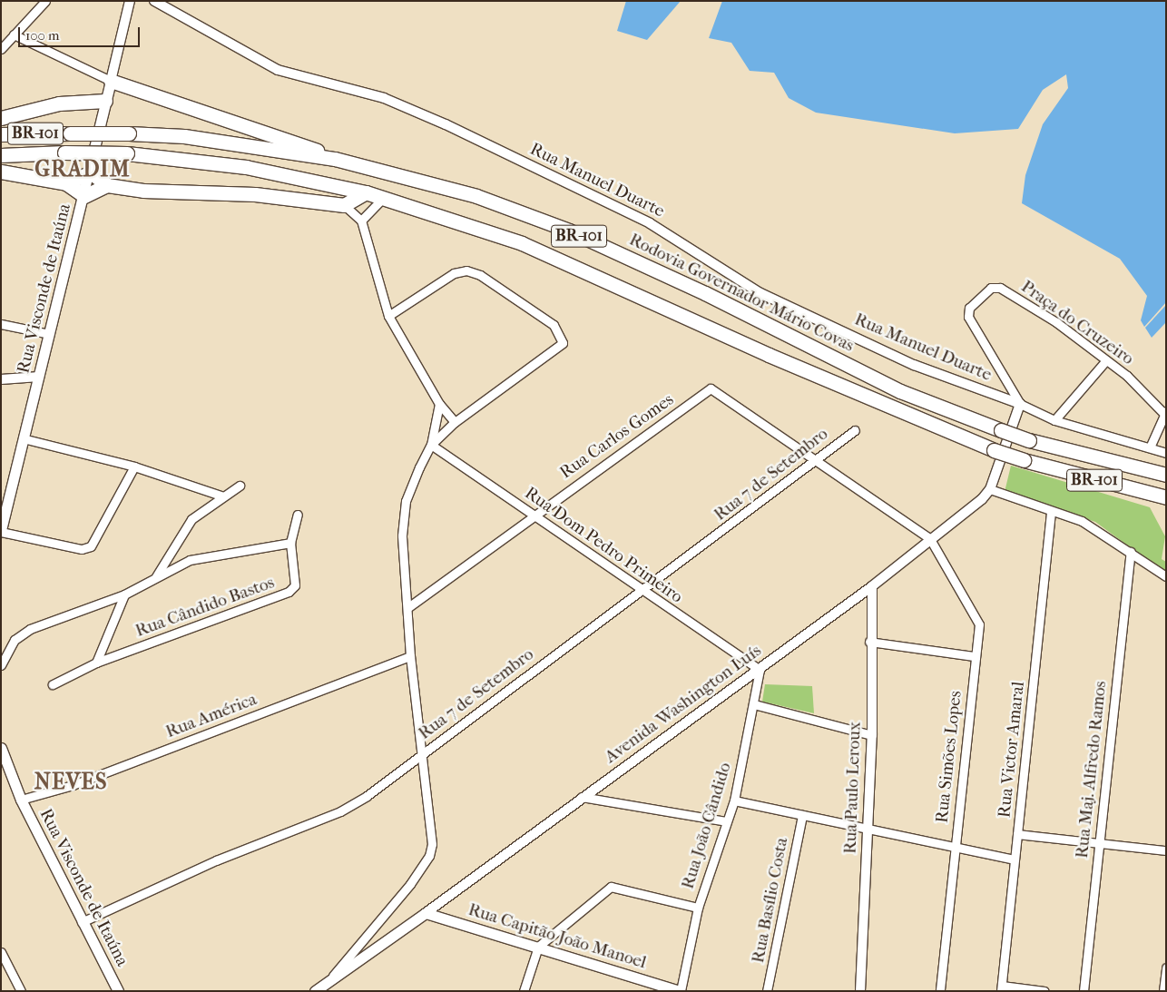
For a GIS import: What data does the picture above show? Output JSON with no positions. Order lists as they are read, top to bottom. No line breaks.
{"streets":{"highway":["BR-101","Rodovia Governador Mário Covas"],"main road":["Rua Visconde de Itaúna","Avenida Washington Luís","Rua Capitão João Manoel"],"street":["Rua Manuel Duarte","Praça do Cruzeiro","Rua Carlos Gomes","Rua 7 de Setembro","Rua Dom Pedro Primeiro","Rua Cândido Bastos","Rua América","Rua Victor Amaral","Rua Simões Lopes","Rua Maj. Alfredo Ramos","Rua Paulo Leroux","Rua João Cândido","Rua Basílio Costa"]},"crossings":[["Rua Manuel Duarte","Praça do Cruzeiro"],["Rua Visconde de Itaúna","Rua 7 de Setembro"],["Rua Visconde de Itaúna","Rua América"],["Rua Carlos Gomes","Rua 7 de Setembro"],["Rua Carlos Gomes","Rua Dom Pedro Primeiro"],["Rua 7 de Setembro","Rua Dom Pedro Primeiro"],["Rua Dom Pedro Primeiro","Avenida Washington Luís"],["Rua Dom Pedro Primeiro","Rua João Cândido"],["Avenida Washington Luís","Rua Simões Lopes"],["Avenida Washington Luís","Rua Paulo Leroux"],["Avenida Washington Luís","Rua João Cândido"],["Avenida Washington Luís","Rua Capitão João Manoel"],["Rua João Cândido","Rua Capitão João Manoel"]],"districts":["GRADIM","NEVES"],"scale_bar":"100 m"}
